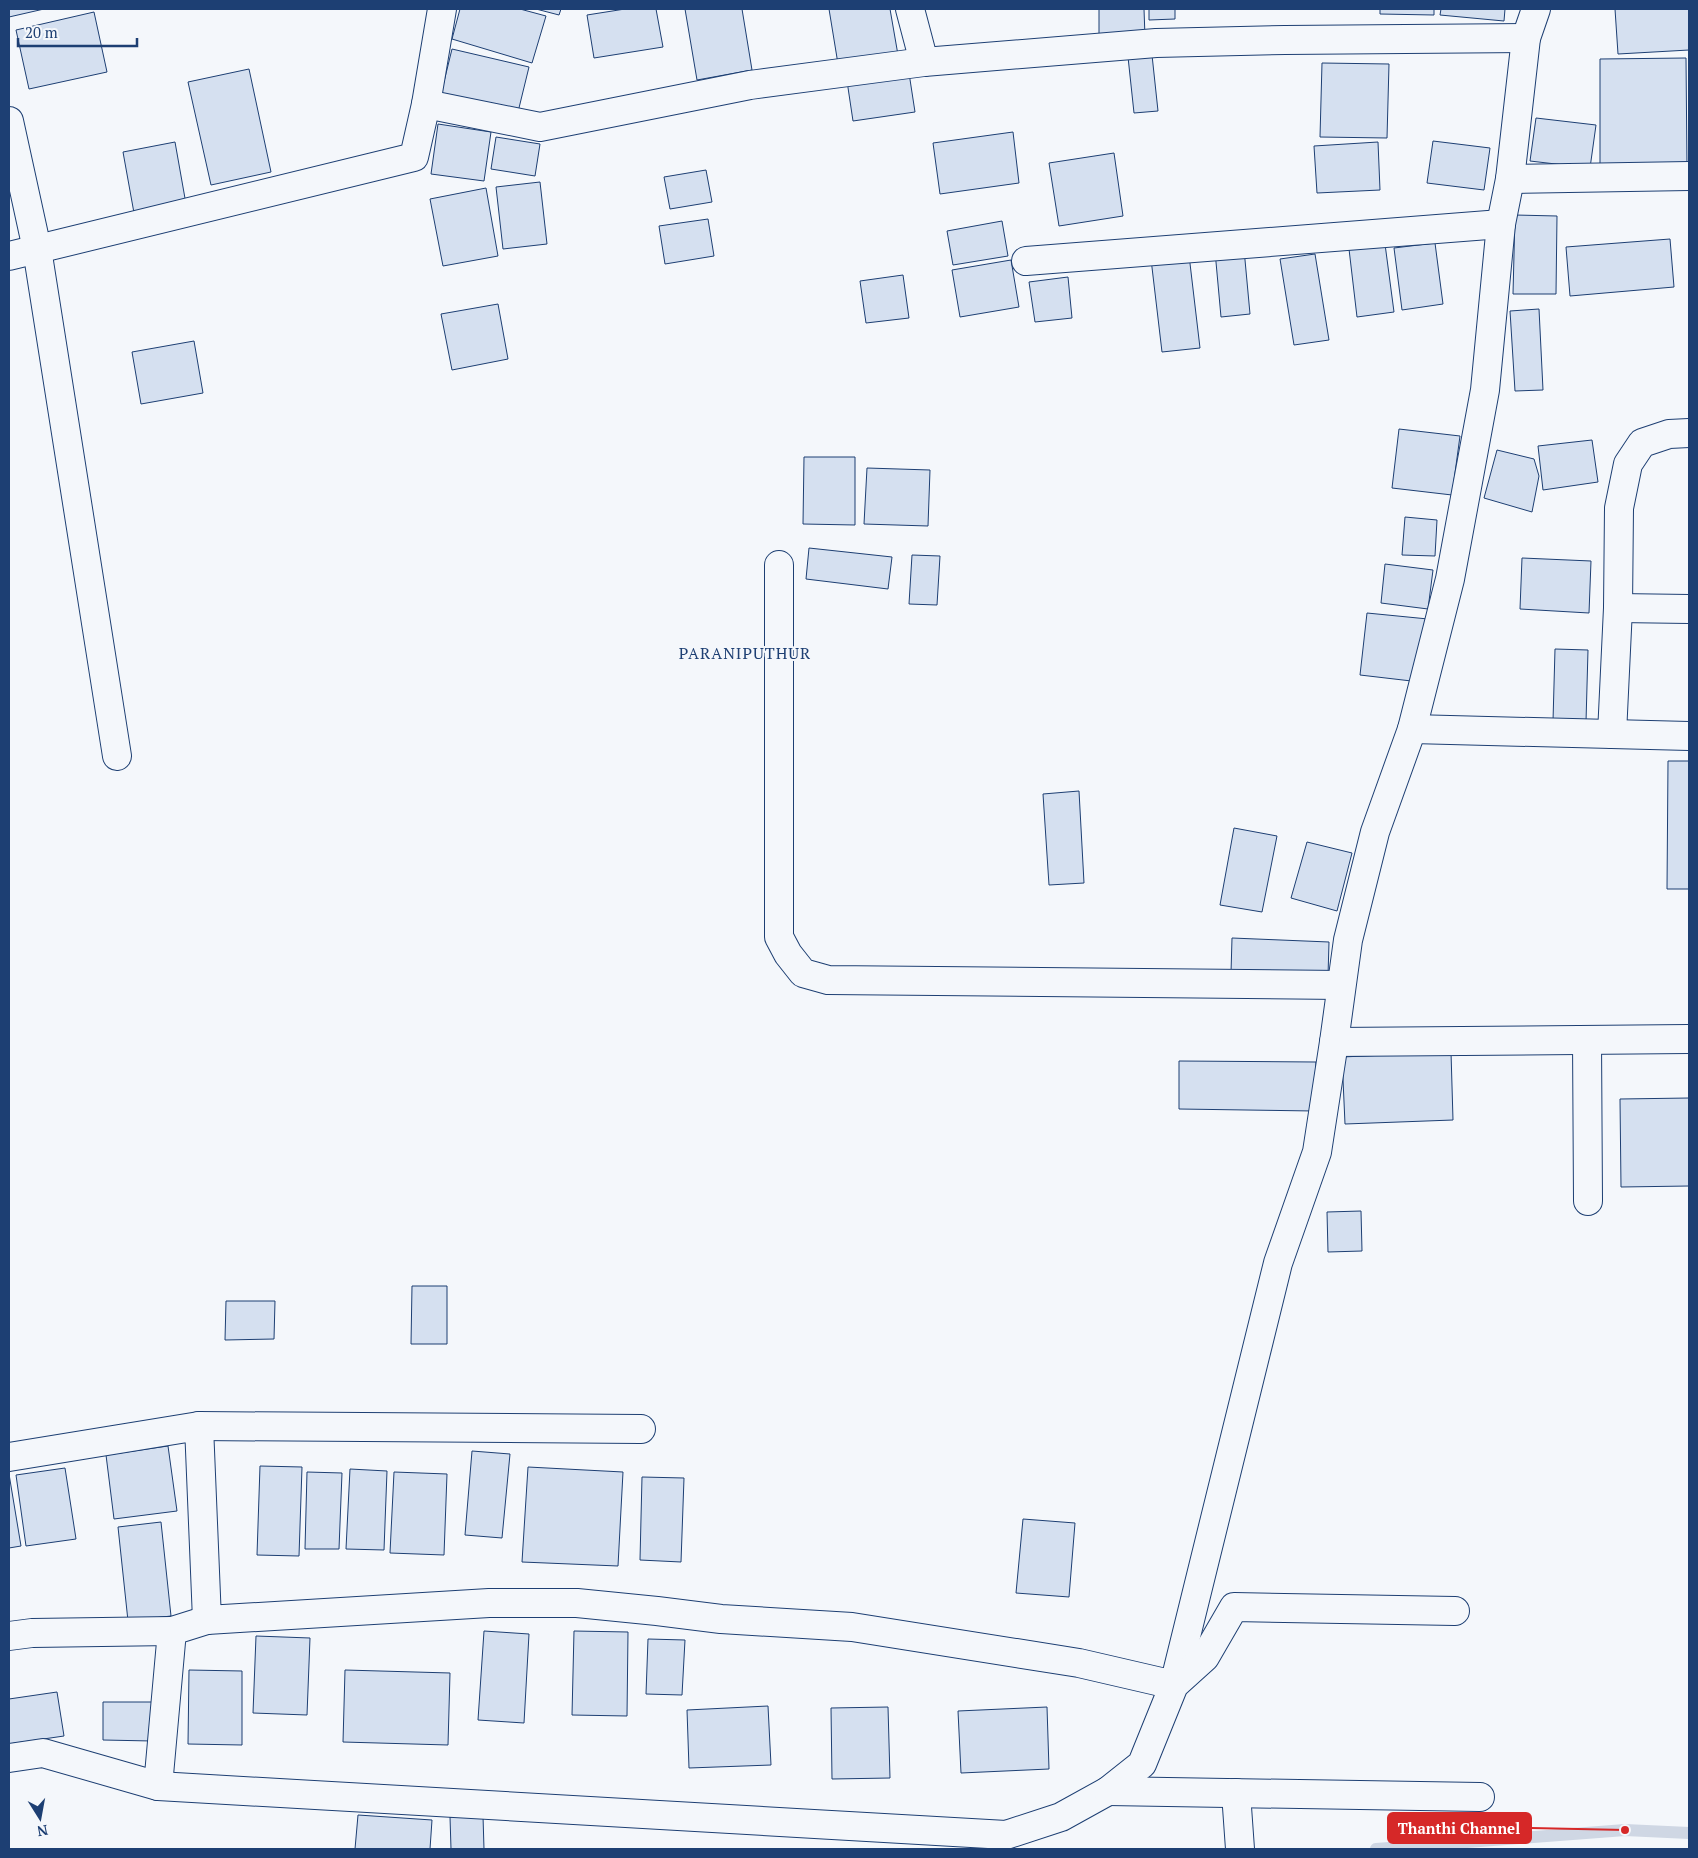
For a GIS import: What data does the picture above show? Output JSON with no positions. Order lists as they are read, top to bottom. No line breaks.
{"districts":["PARANIPUTHUR"],"places":["Thanthi Channel"],"scale_bar":"20 m","north":"bottom"}
